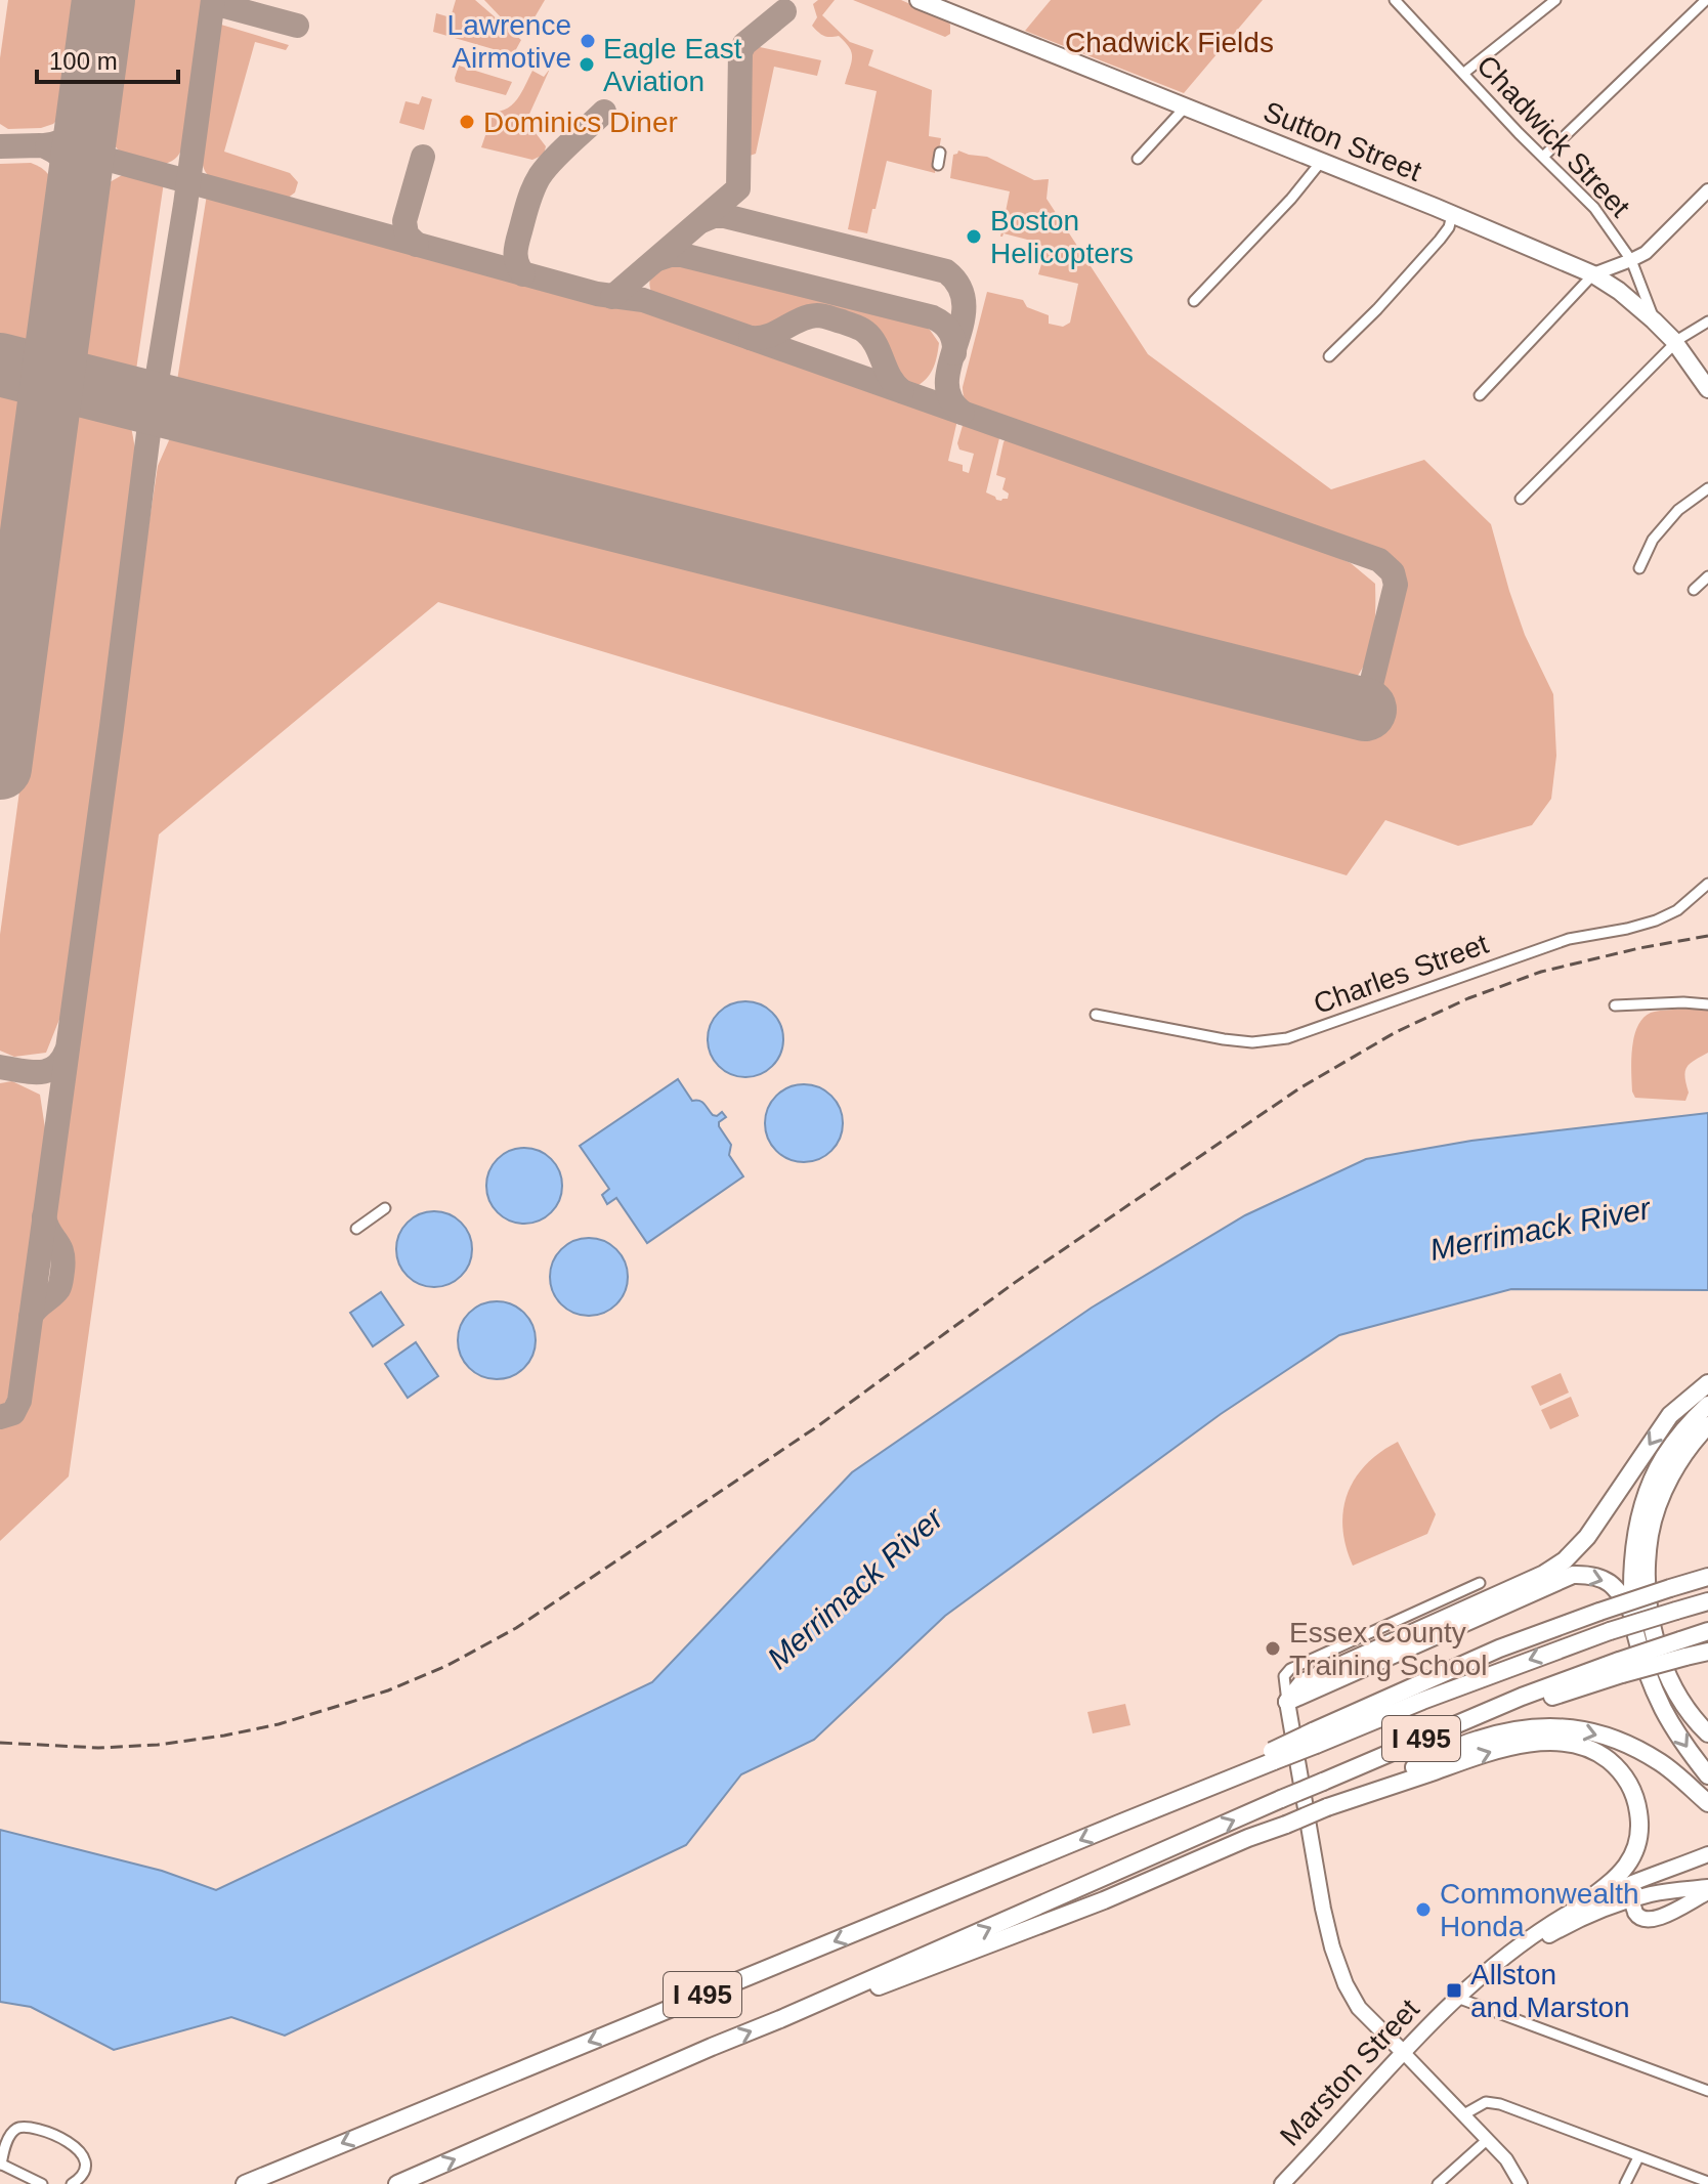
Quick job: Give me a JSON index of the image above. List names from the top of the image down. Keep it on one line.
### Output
{"streets":{"highway":["Sutton Street","I 495"],"main road":["Marston Street"],"street":["Chadwick Street","Charles Street"]},"crossings":[["Chadwick Street","Sutton Street"]],"water":["Merrimack River"],"parks":["Chadwick Fields"],"places":{"other":["Lawrence Airmotive","Eagle East Aviation","Dominics Diner","Boston Helicopters","Essex County Training School","Commonwealth Honda"],"transit":["Allston and Marston"]},"scale_bar":"100 m"}
